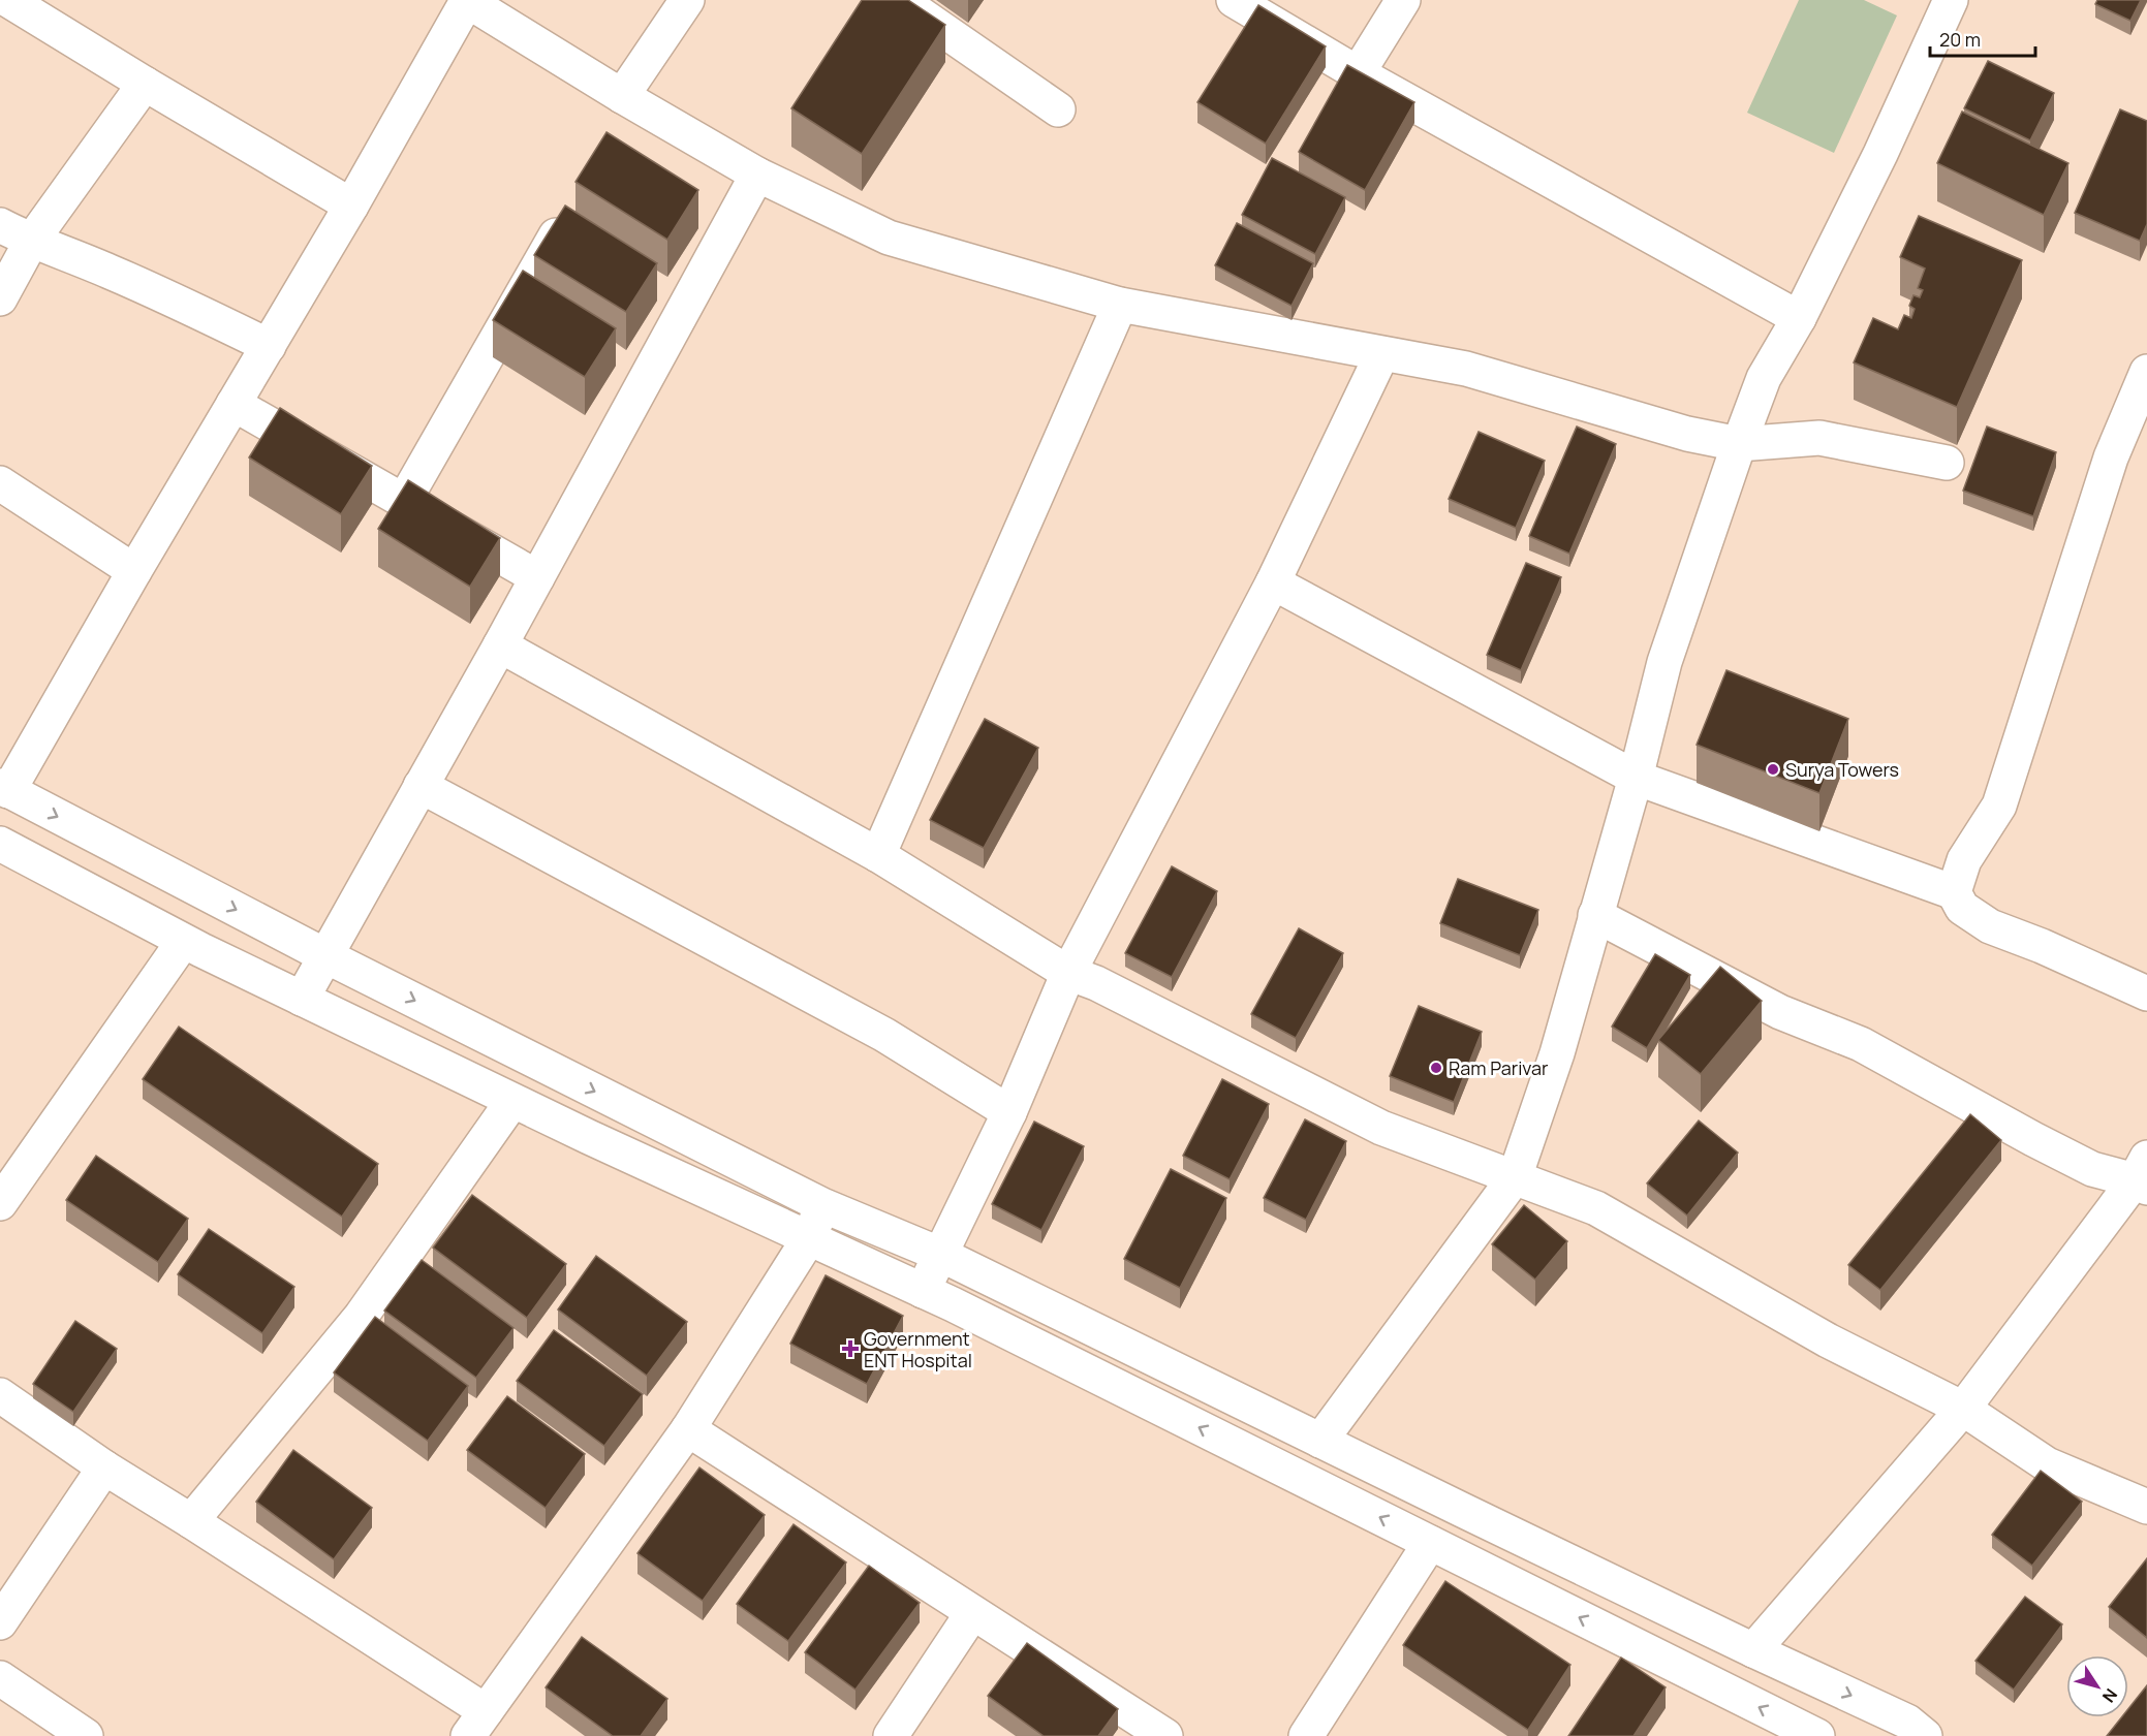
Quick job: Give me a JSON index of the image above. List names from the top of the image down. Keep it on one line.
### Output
{"places":{"other":["Surya Towers","Ram Parivar"],"health":["Government ENT Hospital"]},"scale_bar":"20 m","north":"bottom right"}
